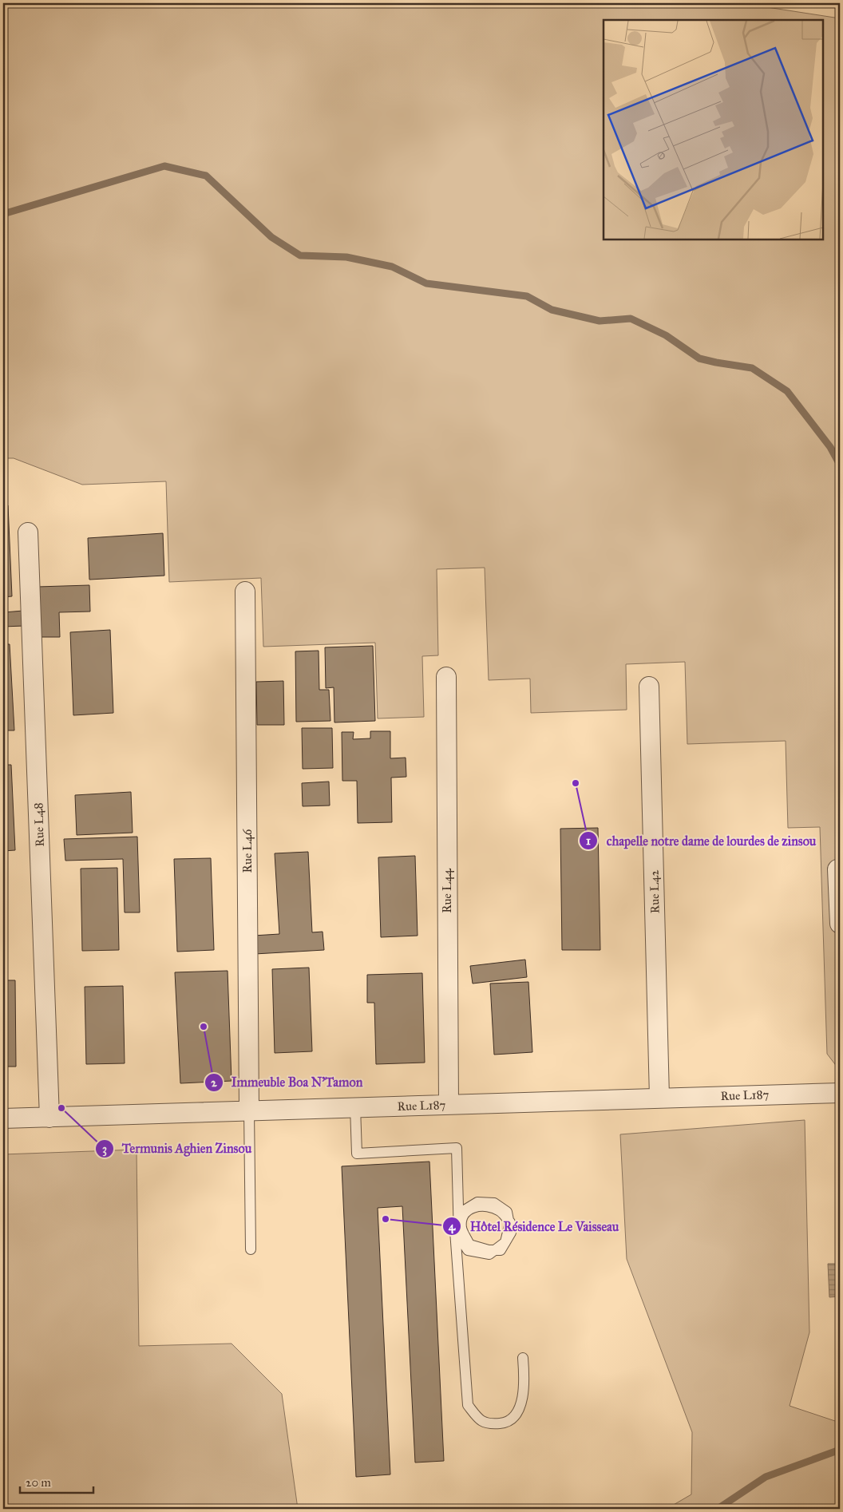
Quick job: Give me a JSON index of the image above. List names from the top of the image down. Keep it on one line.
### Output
{"streets":{"street":["Rue L48","Rue L46","Rue L44","Rue L42","Rue L187"]},"crossings":[["Rue L48","Rue L187"],["Rue L46","Rue L187"],["Rue L44","Rue L187"],["Rue L42","Rue L187"]],"places":["chapelle notre dame de lourdes de zinsou","Immeuble Boa N'Tamon","Termunis Aghien Zinsou","Hôtel Résidence Le Vaisseau"],"scale_bar":"20 m"}
